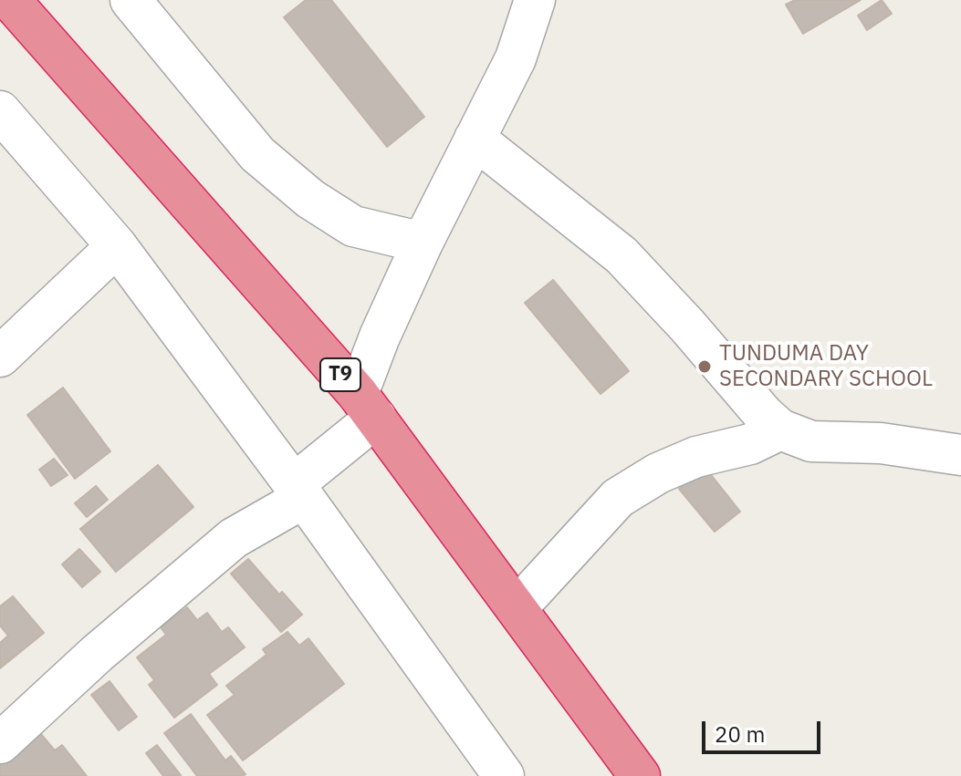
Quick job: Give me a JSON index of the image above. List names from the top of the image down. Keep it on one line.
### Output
{"streets":{"highway":["T9"]},"places":["TUNDUMA DAY SECONDARY SCHOOL"],"scale_bar":"20 m"}
